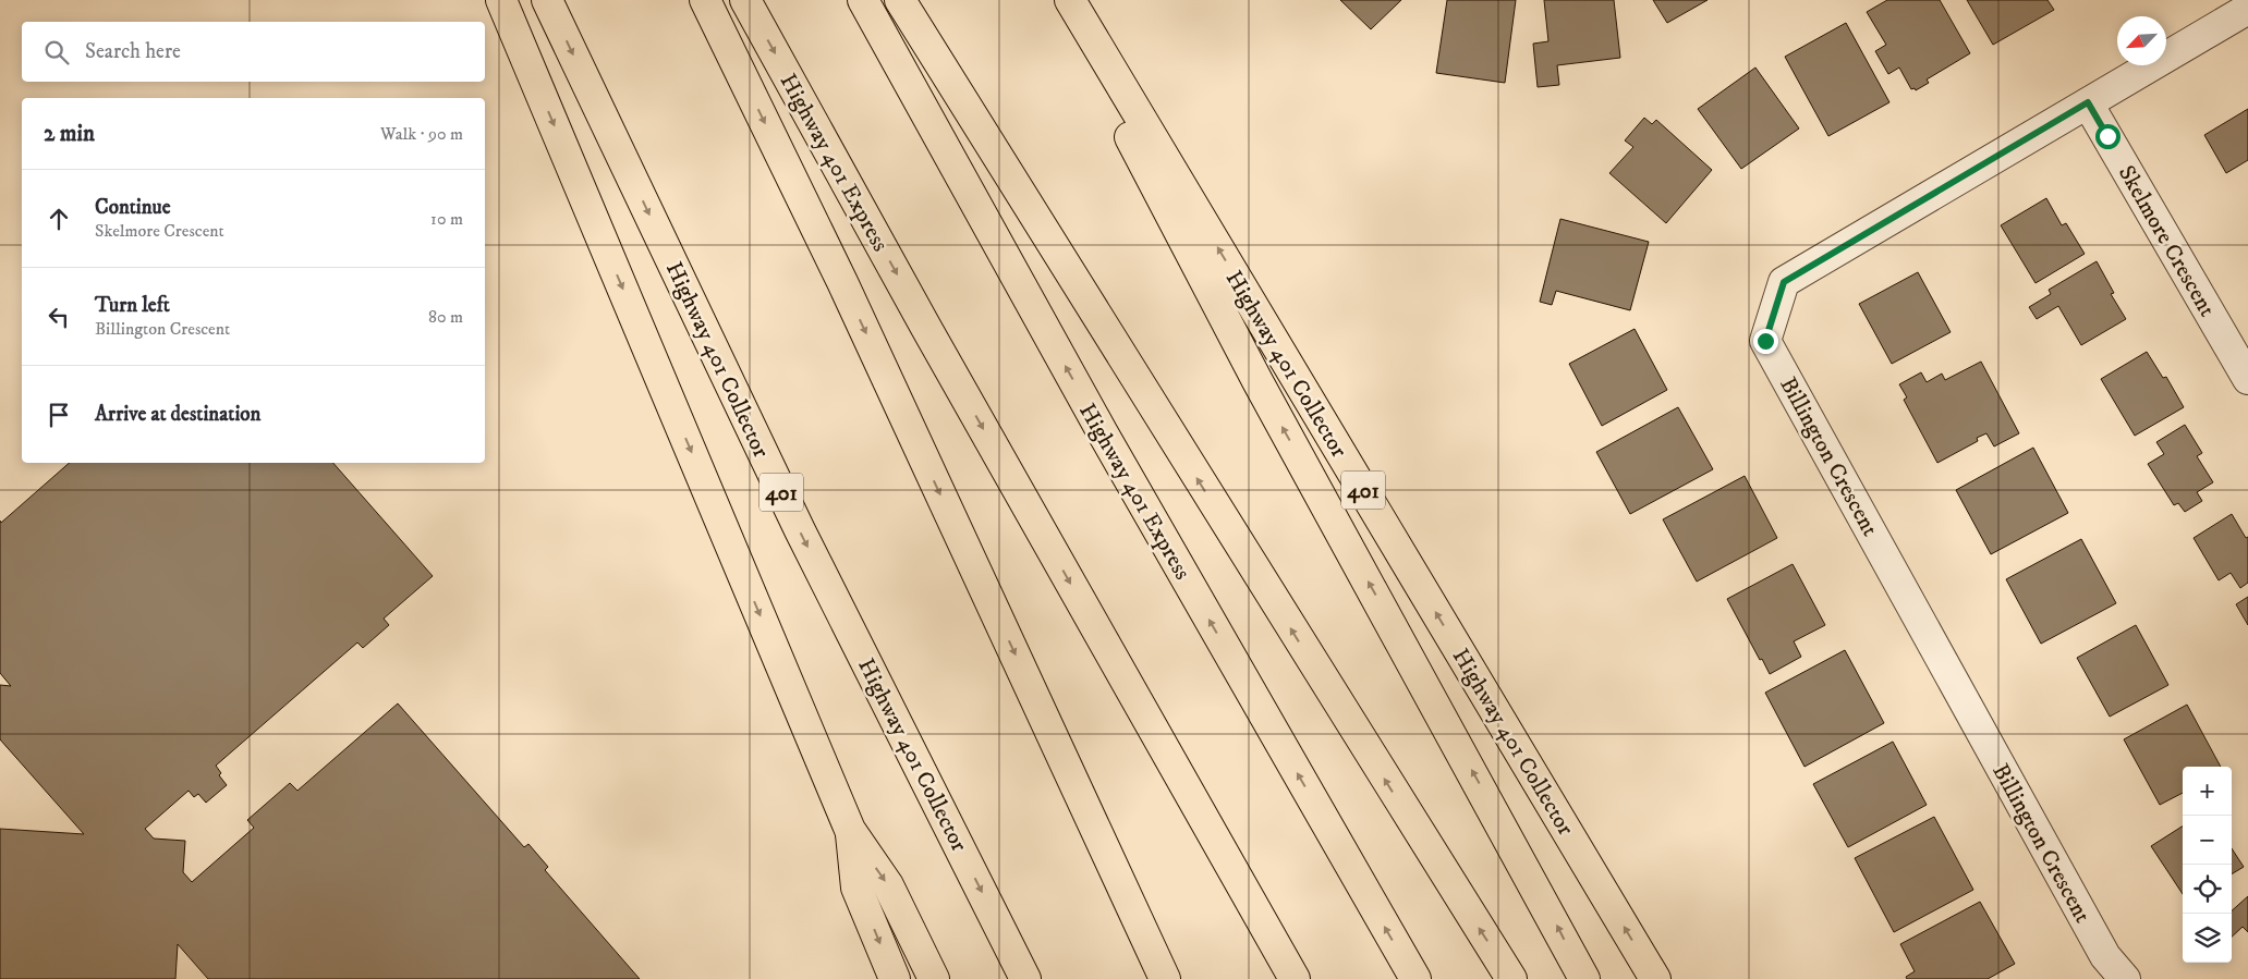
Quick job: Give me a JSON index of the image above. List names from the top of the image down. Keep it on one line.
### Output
{"streets":{"highway":["Highway 401 Express","Highway 401 Collector","401"],"street":["Skelmore Crescent","Billington Crescent"]},"crossings":[["Skelmore Crescent","Billington Crescent"]],"north":"bottom left","page":{"search":"Search here","heading":["2 min","Walk · 90 m"],"list":[["Continue","Skelmore Crescent","10 m"],["Turn left","Billington Crescent","80 m"],"Arrive at destination"],"map_buttons":["+","−"]}}
